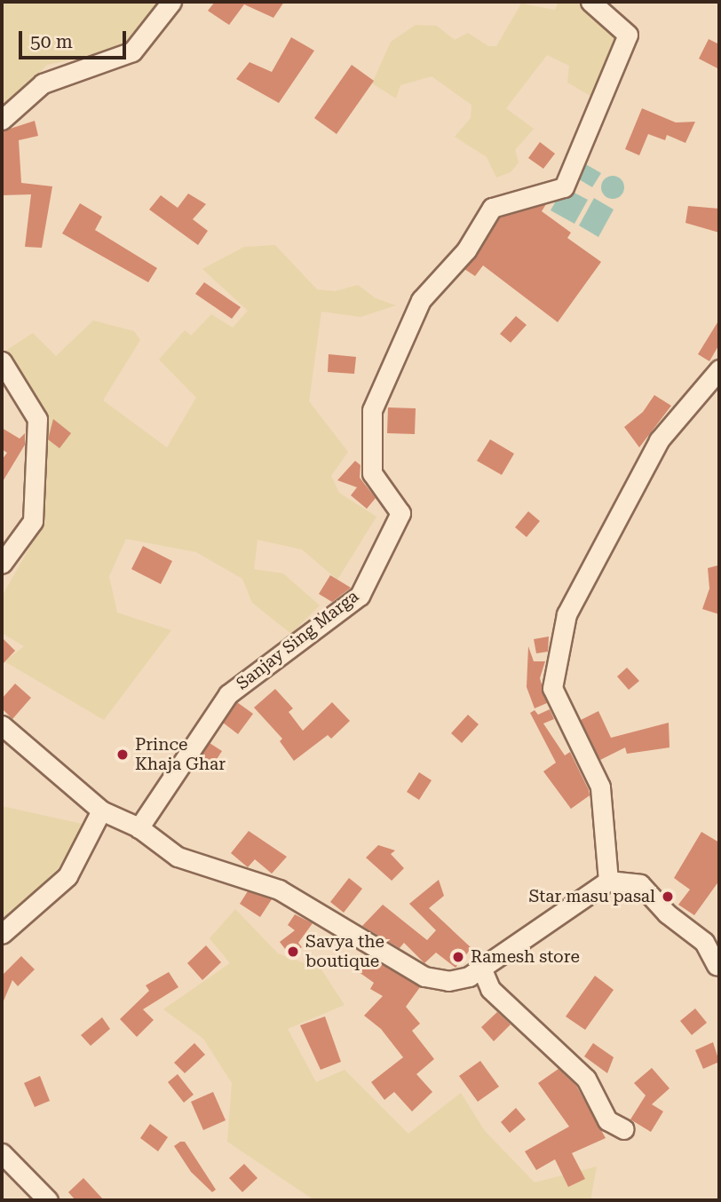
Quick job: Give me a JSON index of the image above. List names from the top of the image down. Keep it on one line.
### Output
{"streets":{"street":["Sanjay Sing Marga"]},"places":["Prince Khaja Ghar","Star masu pasal","Savya the boutique","Ramesh store"],"scale_bar":"50 m"}
